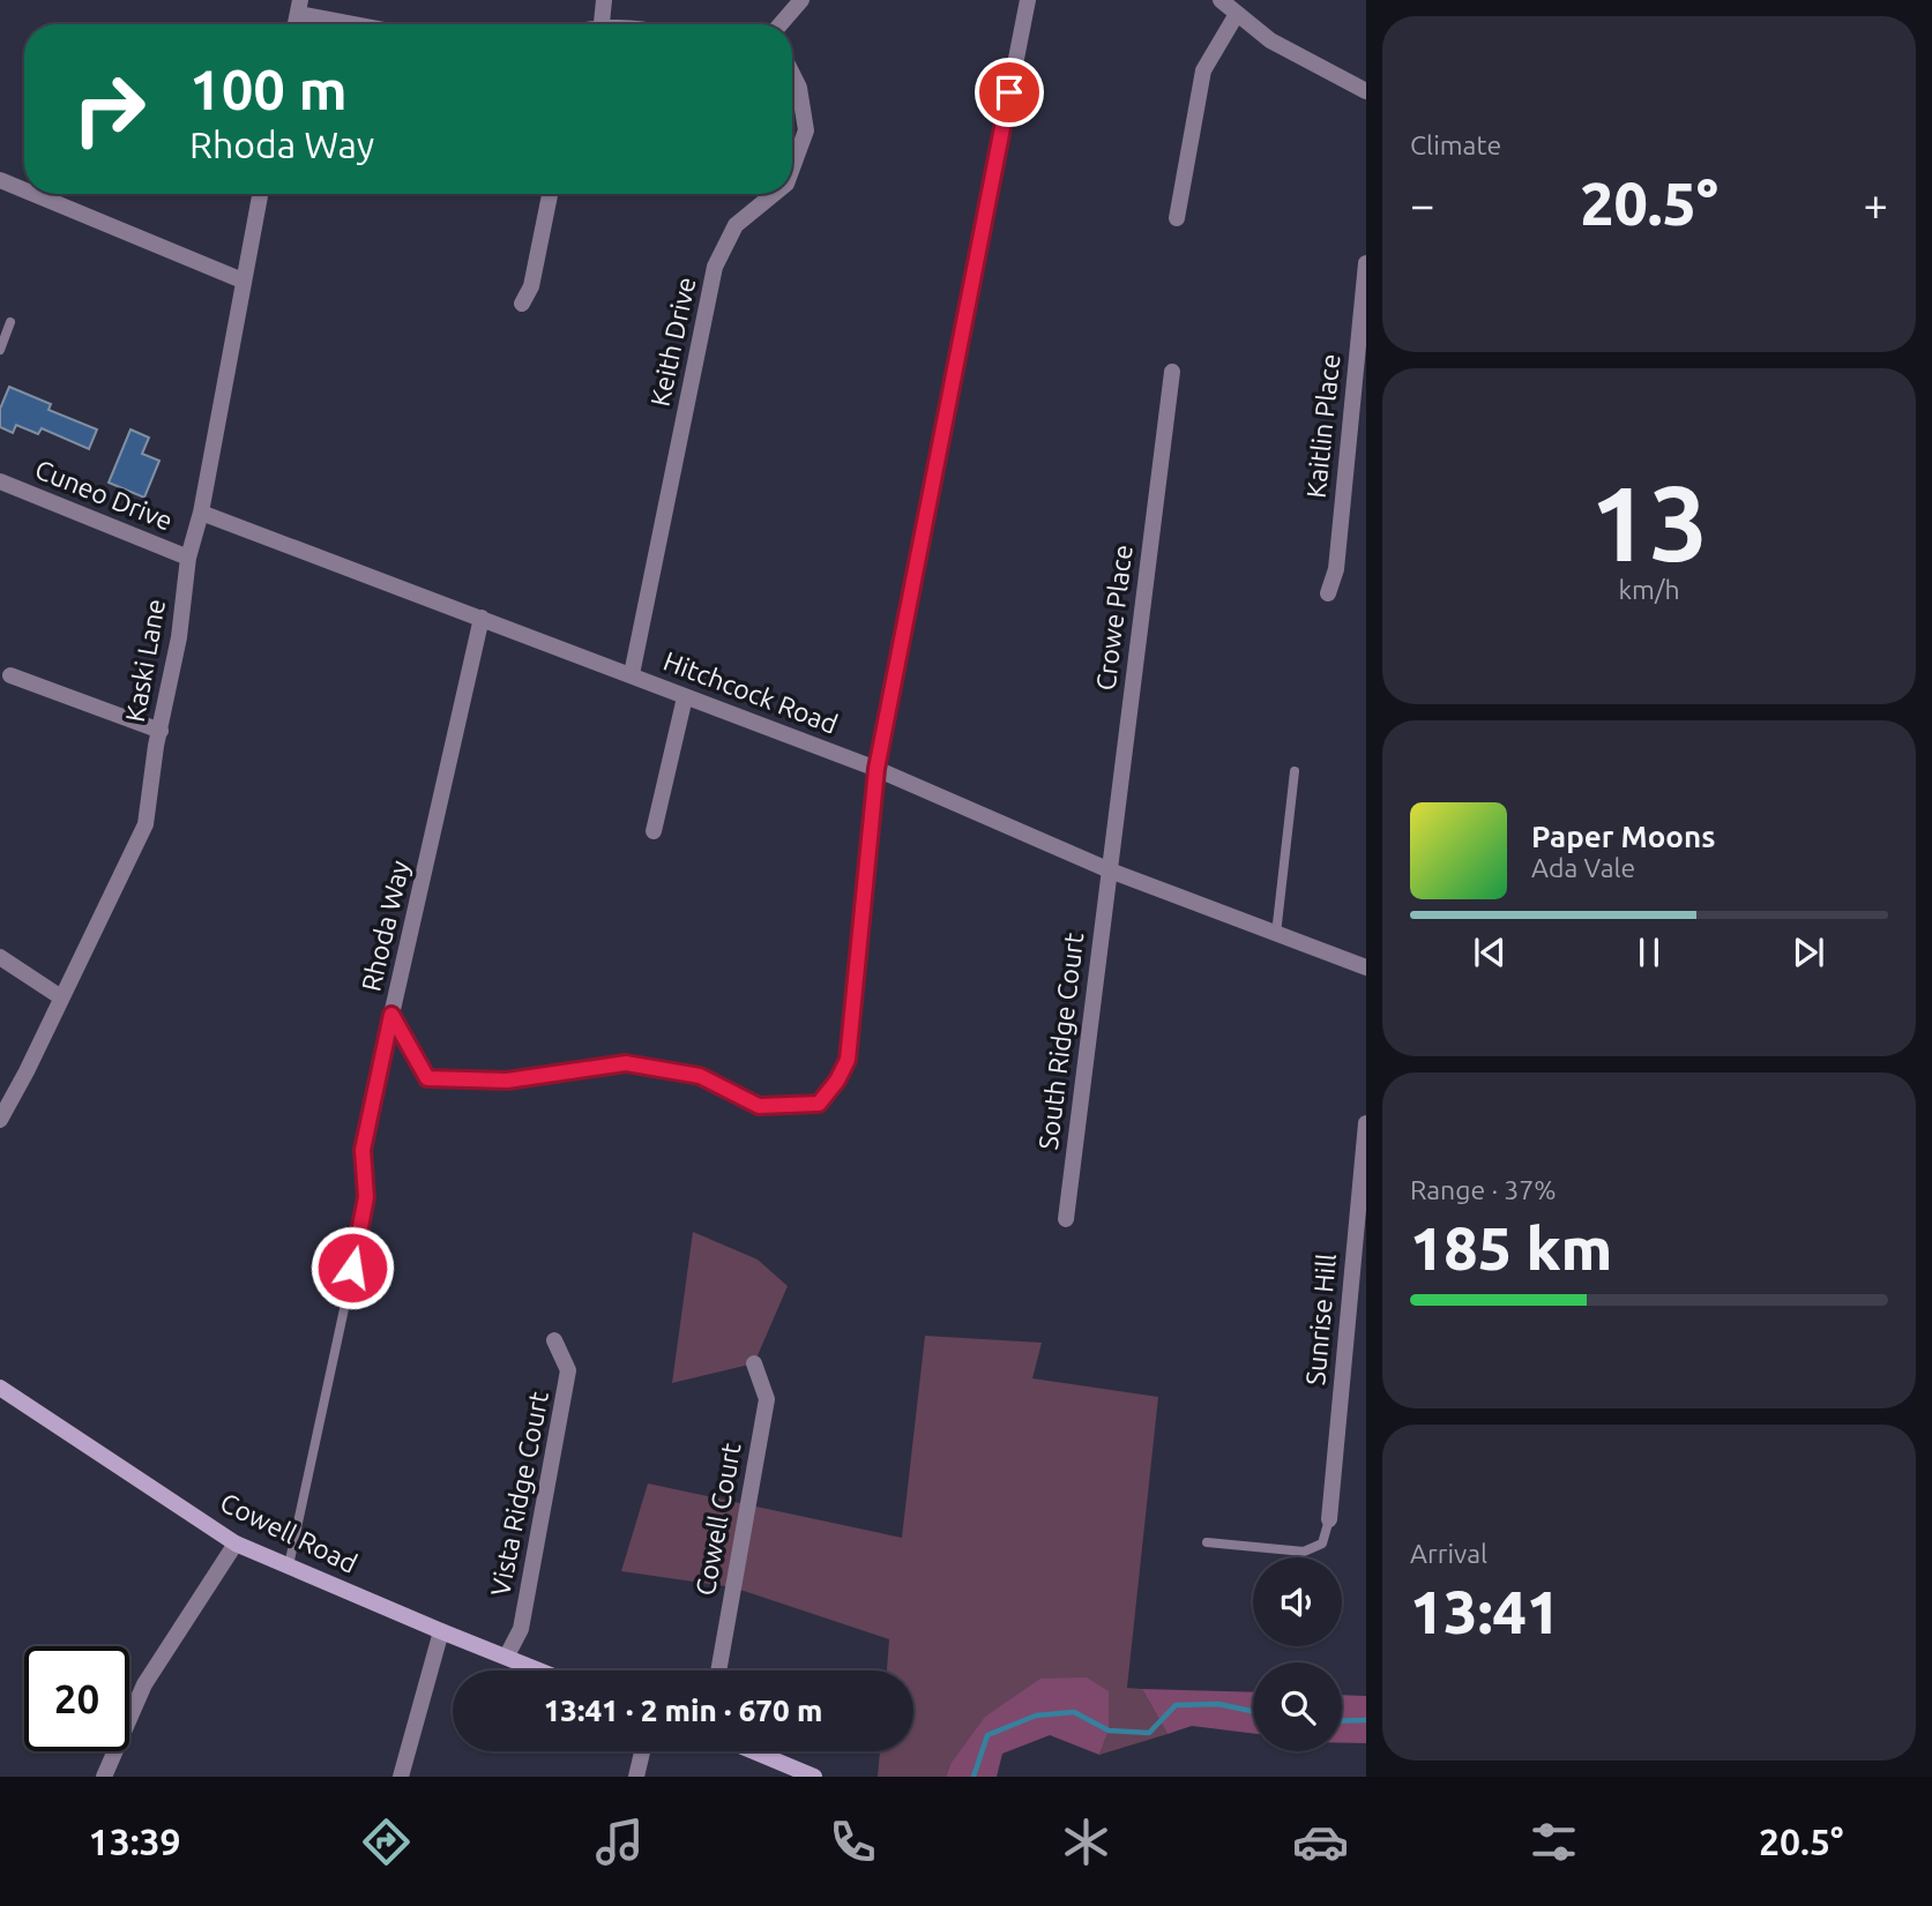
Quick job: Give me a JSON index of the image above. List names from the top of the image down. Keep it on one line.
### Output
{"streets":{"street":["Keith Drive","Kaitlin Place","Cuneo Drive","Crowe Place","Kaski Lane","Hitchcock Road","Rhoda Way","South Ridge Court","Sunrise Hill","Vista Ridge Court","Cowell Court","Cowell Road"]},"crossings":[["Keith Drive","Hitchcock Road"],["Cuneo Drive","Kaski Lane"],["Crowe Place","Hitchcock Road"],["Crowe Place","South Ridge Court"],["Kaski Lane","Hitchcock Road"],["Hitchcock Road","Rhoda Way"],["Hitchcock Road","South Ridge Court"],["Vista Ridge Court","Cowell Road"]],"page":{"tile":["Climate",["13","km/h"],["Range · 37%","185 km"],["Arrival","13:41"]],"turn":["100 m","Rhoda Way"],"heat":["−","20.5°","+"],"song":["Paper Moons","Ada Vale"],"limit":"20","trip":"13:41 · 2 min · 670 m","tabs":["13:39","20.5°"]}}
